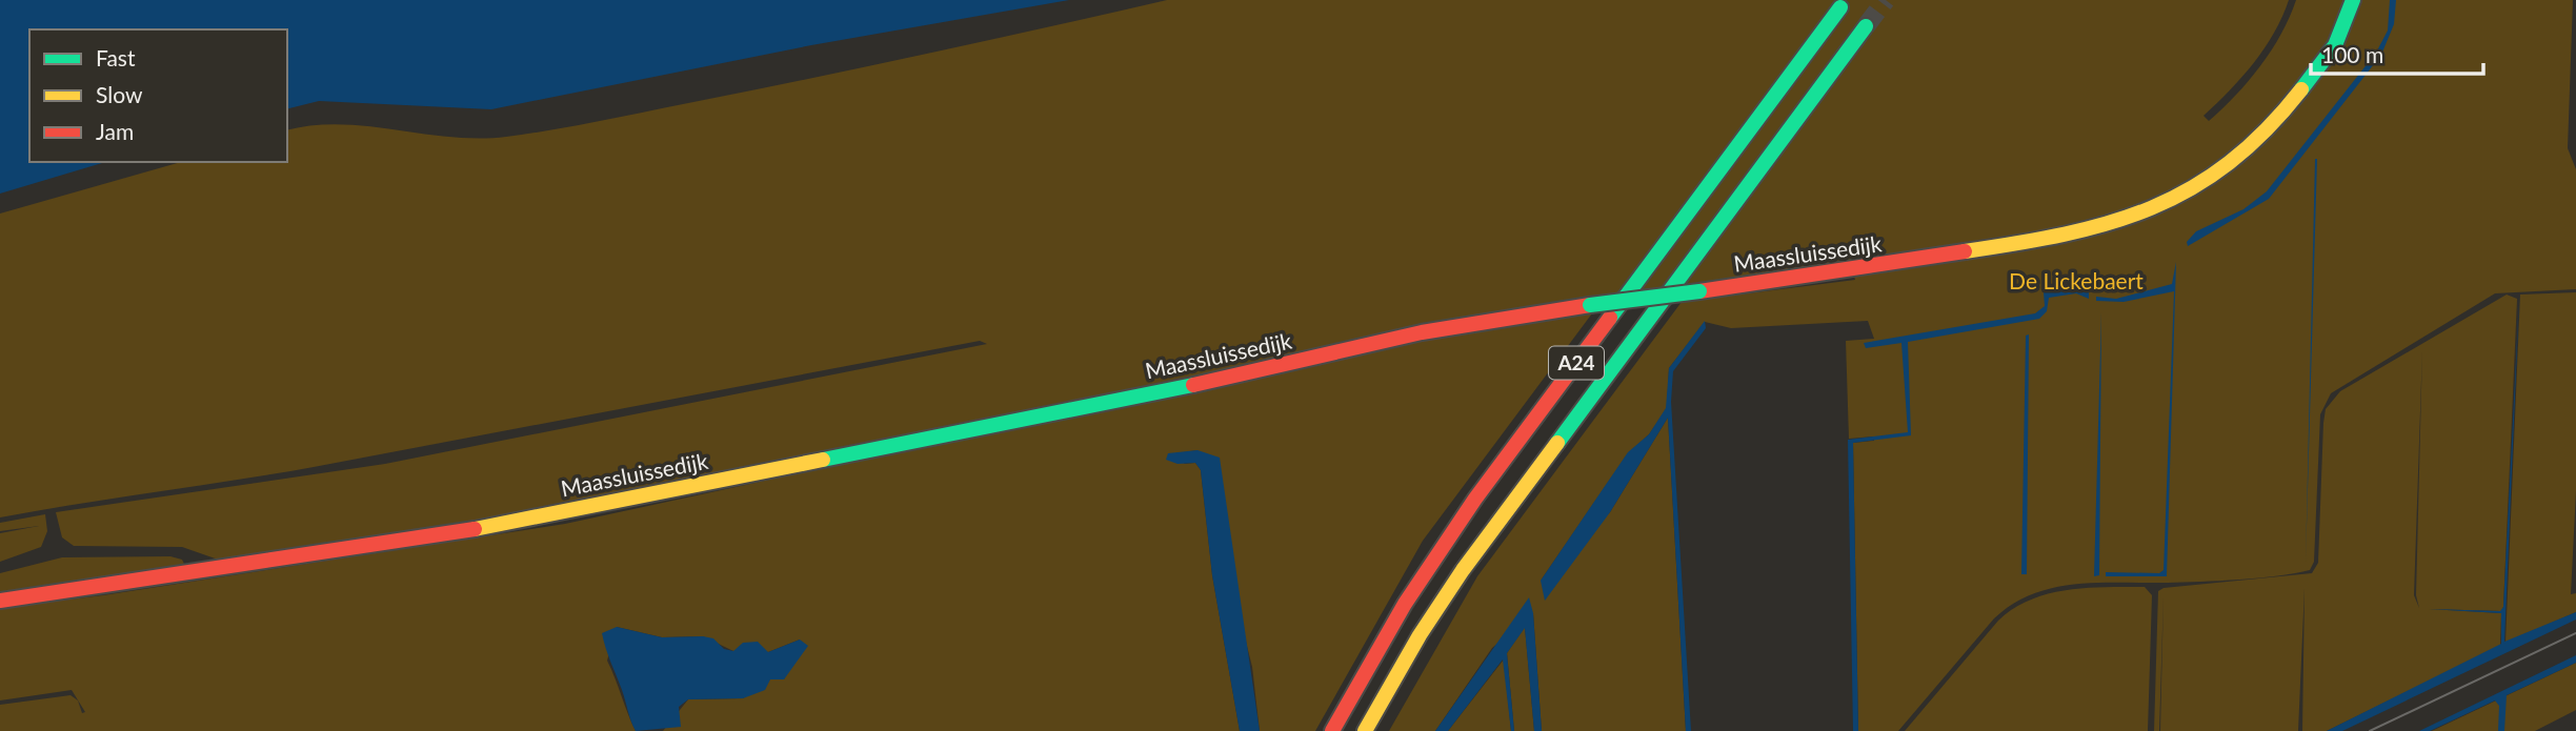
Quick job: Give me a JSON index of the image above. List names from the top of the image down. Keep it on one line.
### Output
{"streets":{"main road":["Maassluissedijk","A24"]},"parks":["De Lickebaert"],"legend":["Fast","Slow","Jam"],"scale_bar":"100 m"}
